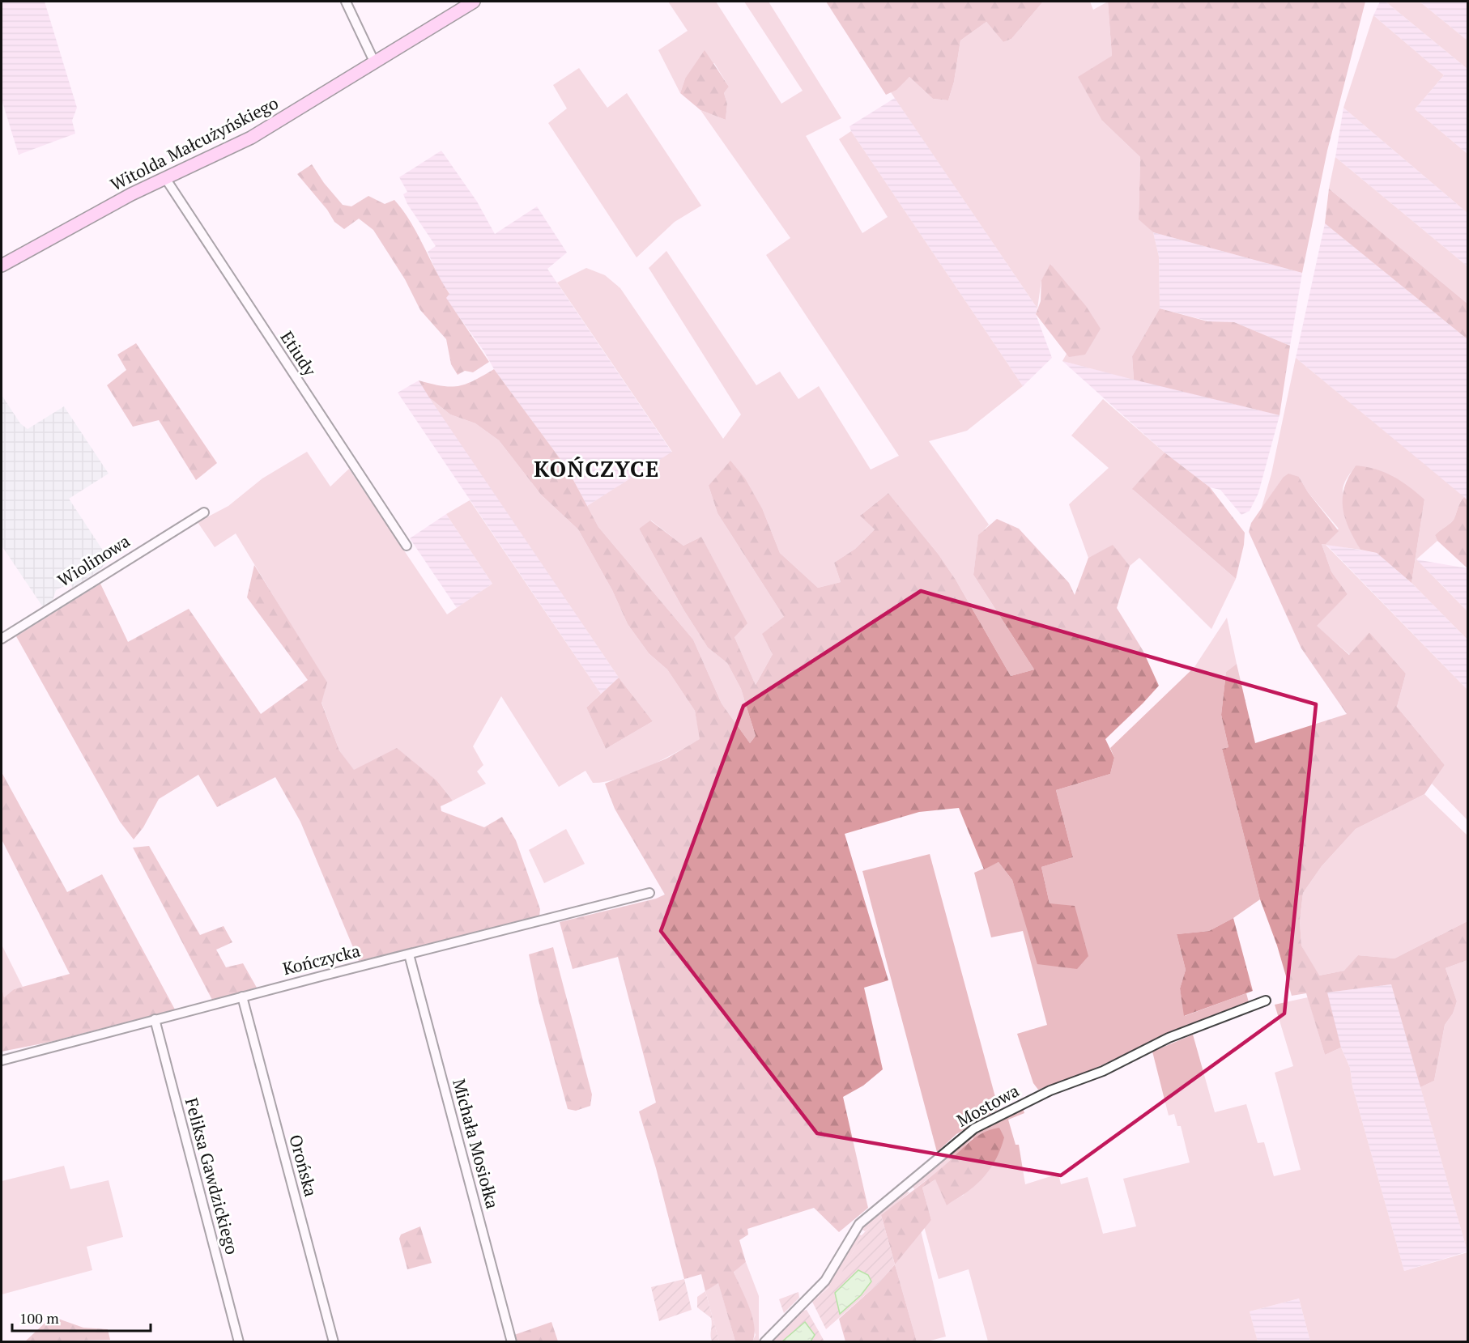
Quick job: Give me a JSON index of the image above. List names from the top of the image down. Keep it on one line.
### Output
{"streets":{"street":["Witolda Małcużyńskiego","Etiudy","Wiolinowa","Kończycka","Mostowa","Michała Mosiołka","Orońska","Feliksa Gawdzickiego"]},"crossings":[["Witolda Małcużyńskiego","Etiudy"],["Kończycka","Michała Mosiołka"],["Kończycka","Orońska"],["Kończycka","Feliksa Gawdzickiego"]],"districts":["KOŃCZYCE"],"scale_bar":"100 m"}
